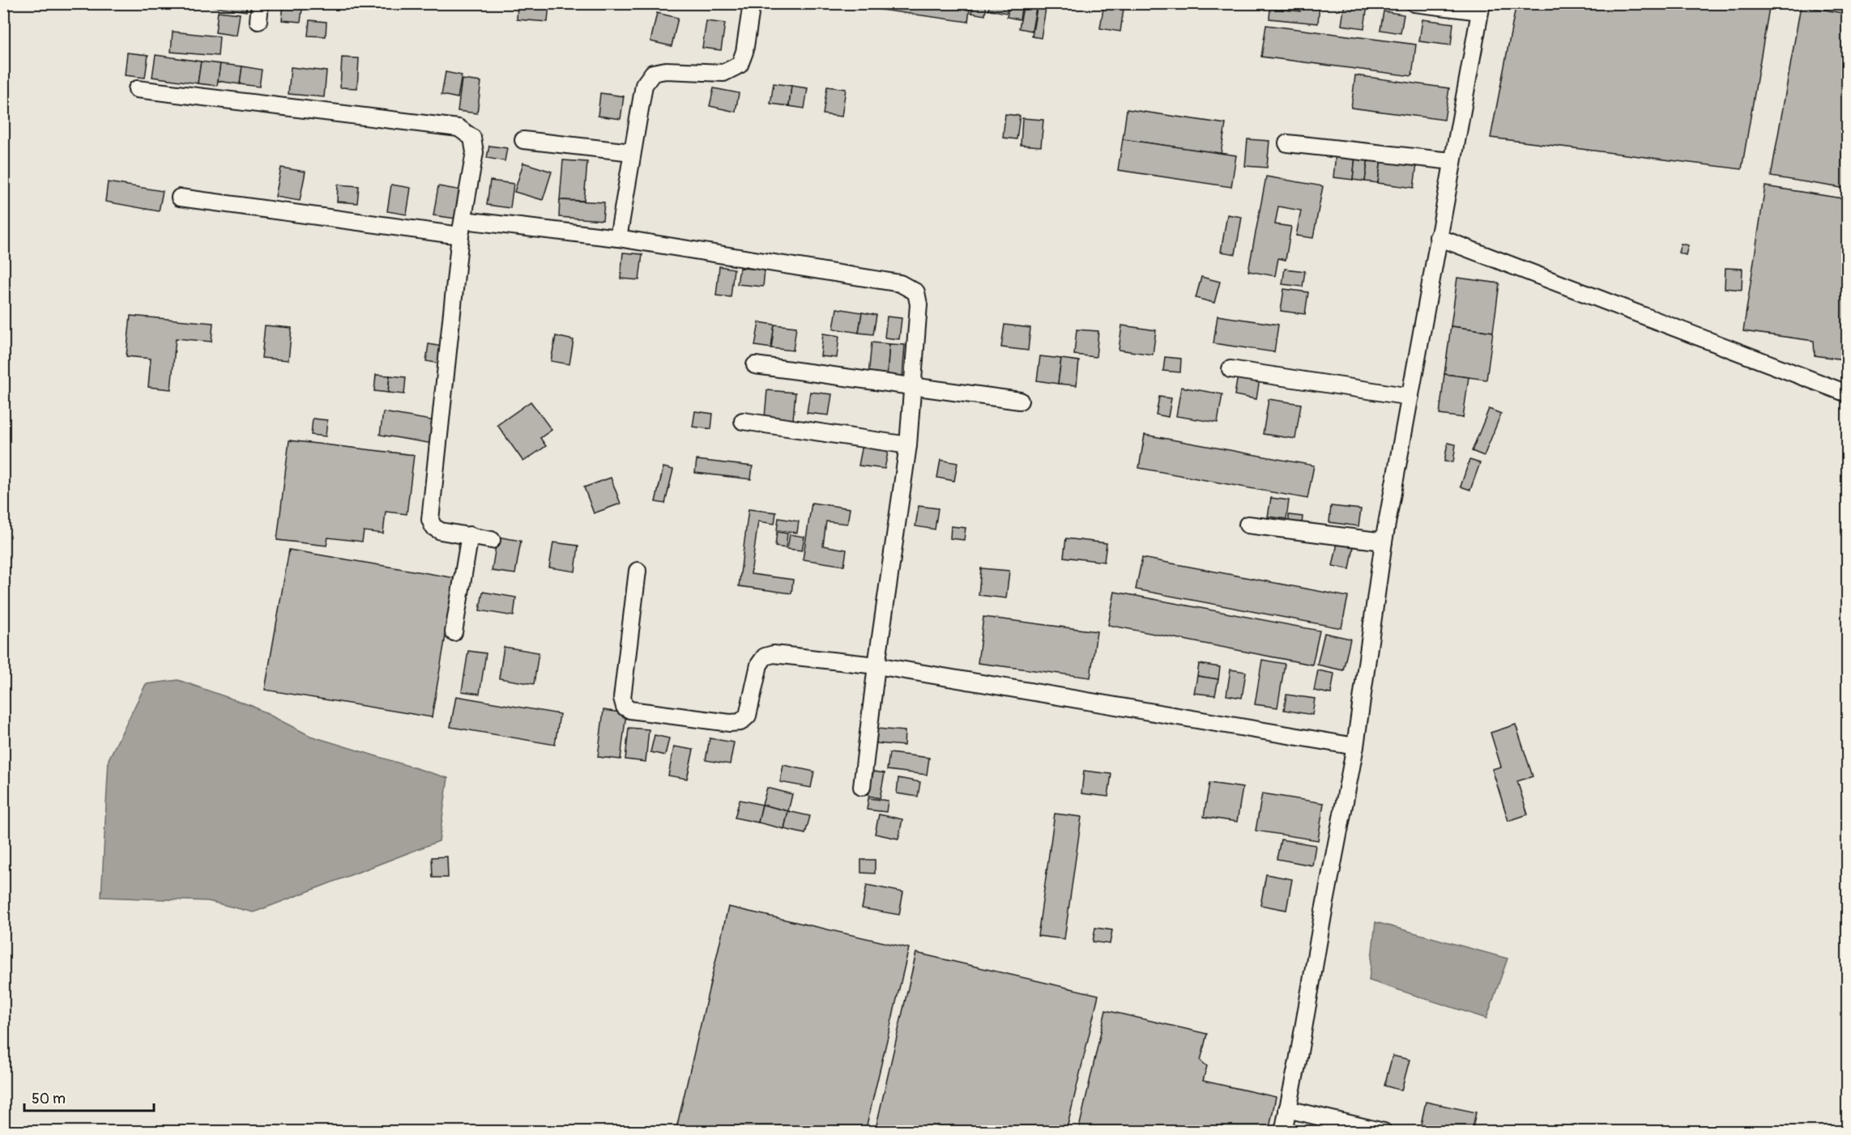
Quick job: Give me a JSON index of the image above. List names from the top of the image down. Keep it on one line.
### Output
{"scale_bar":"50 m"}
